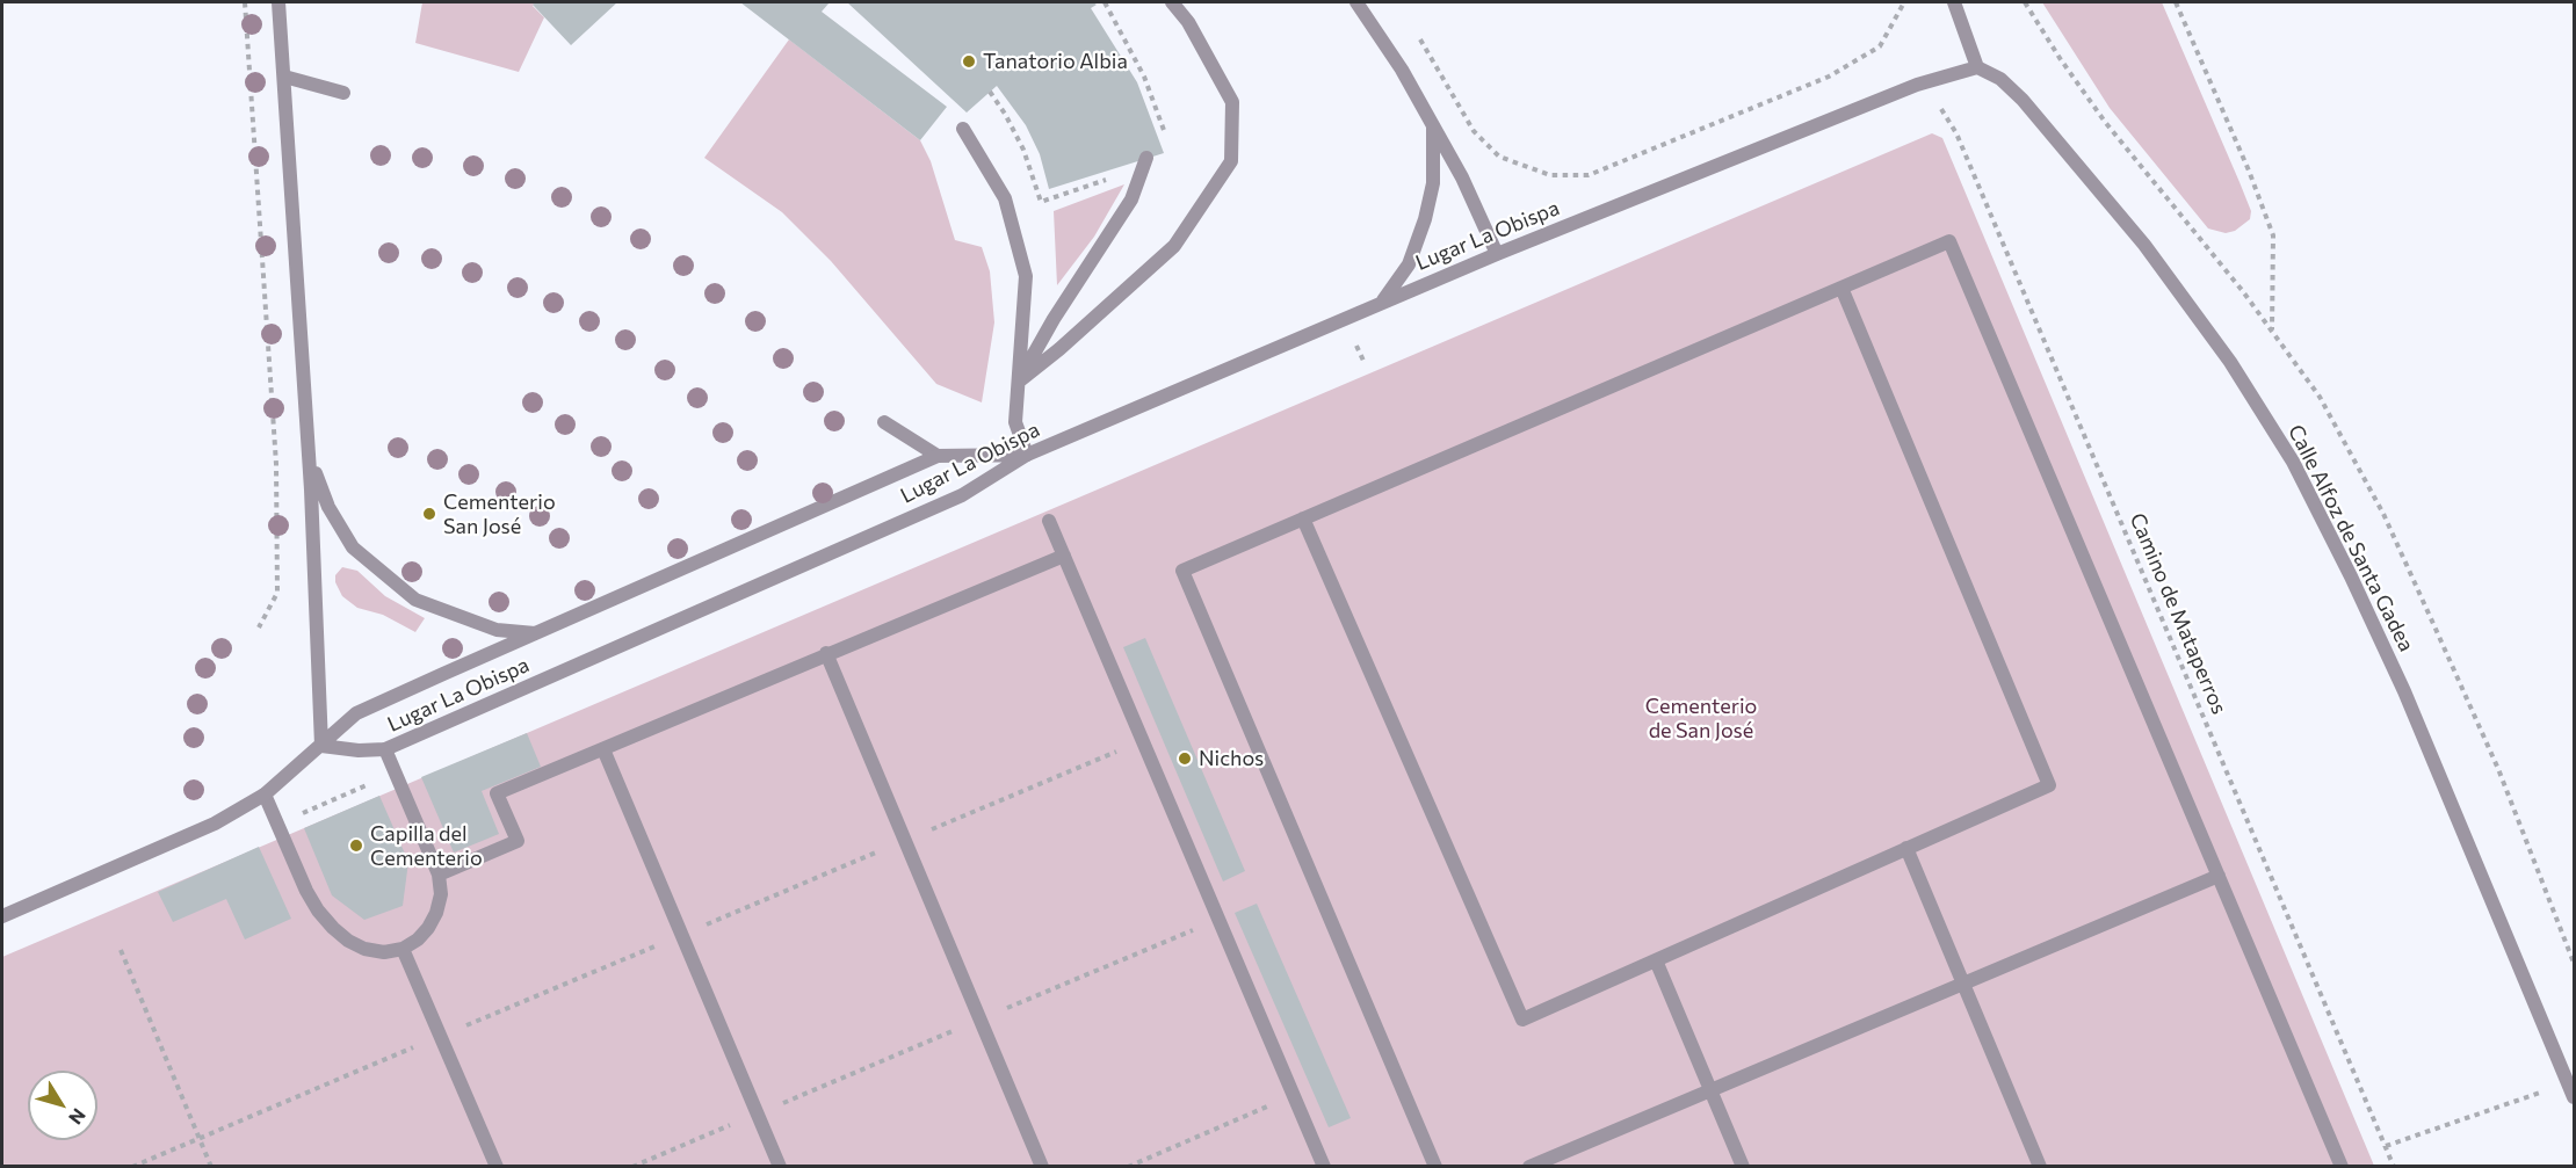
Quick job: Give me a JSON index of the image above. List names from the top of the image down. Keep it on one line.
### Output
{"streets":{"street":["Lugar La Obispa","Calle Alfoz de Santa Gadea"],"path":["Camino de Mataperros"]},"crossings":[["Lugar La Obispa","Calle Alfoz de Santa Gadea"],["Lugar La Obispa","Camino de Mataperros"]],"parks":["Cementerio de San José"],"places":["Tanatorio Albia","Cementerio San José","Nichos","Capilla del Cementerio"],"north":"bottom right"}
